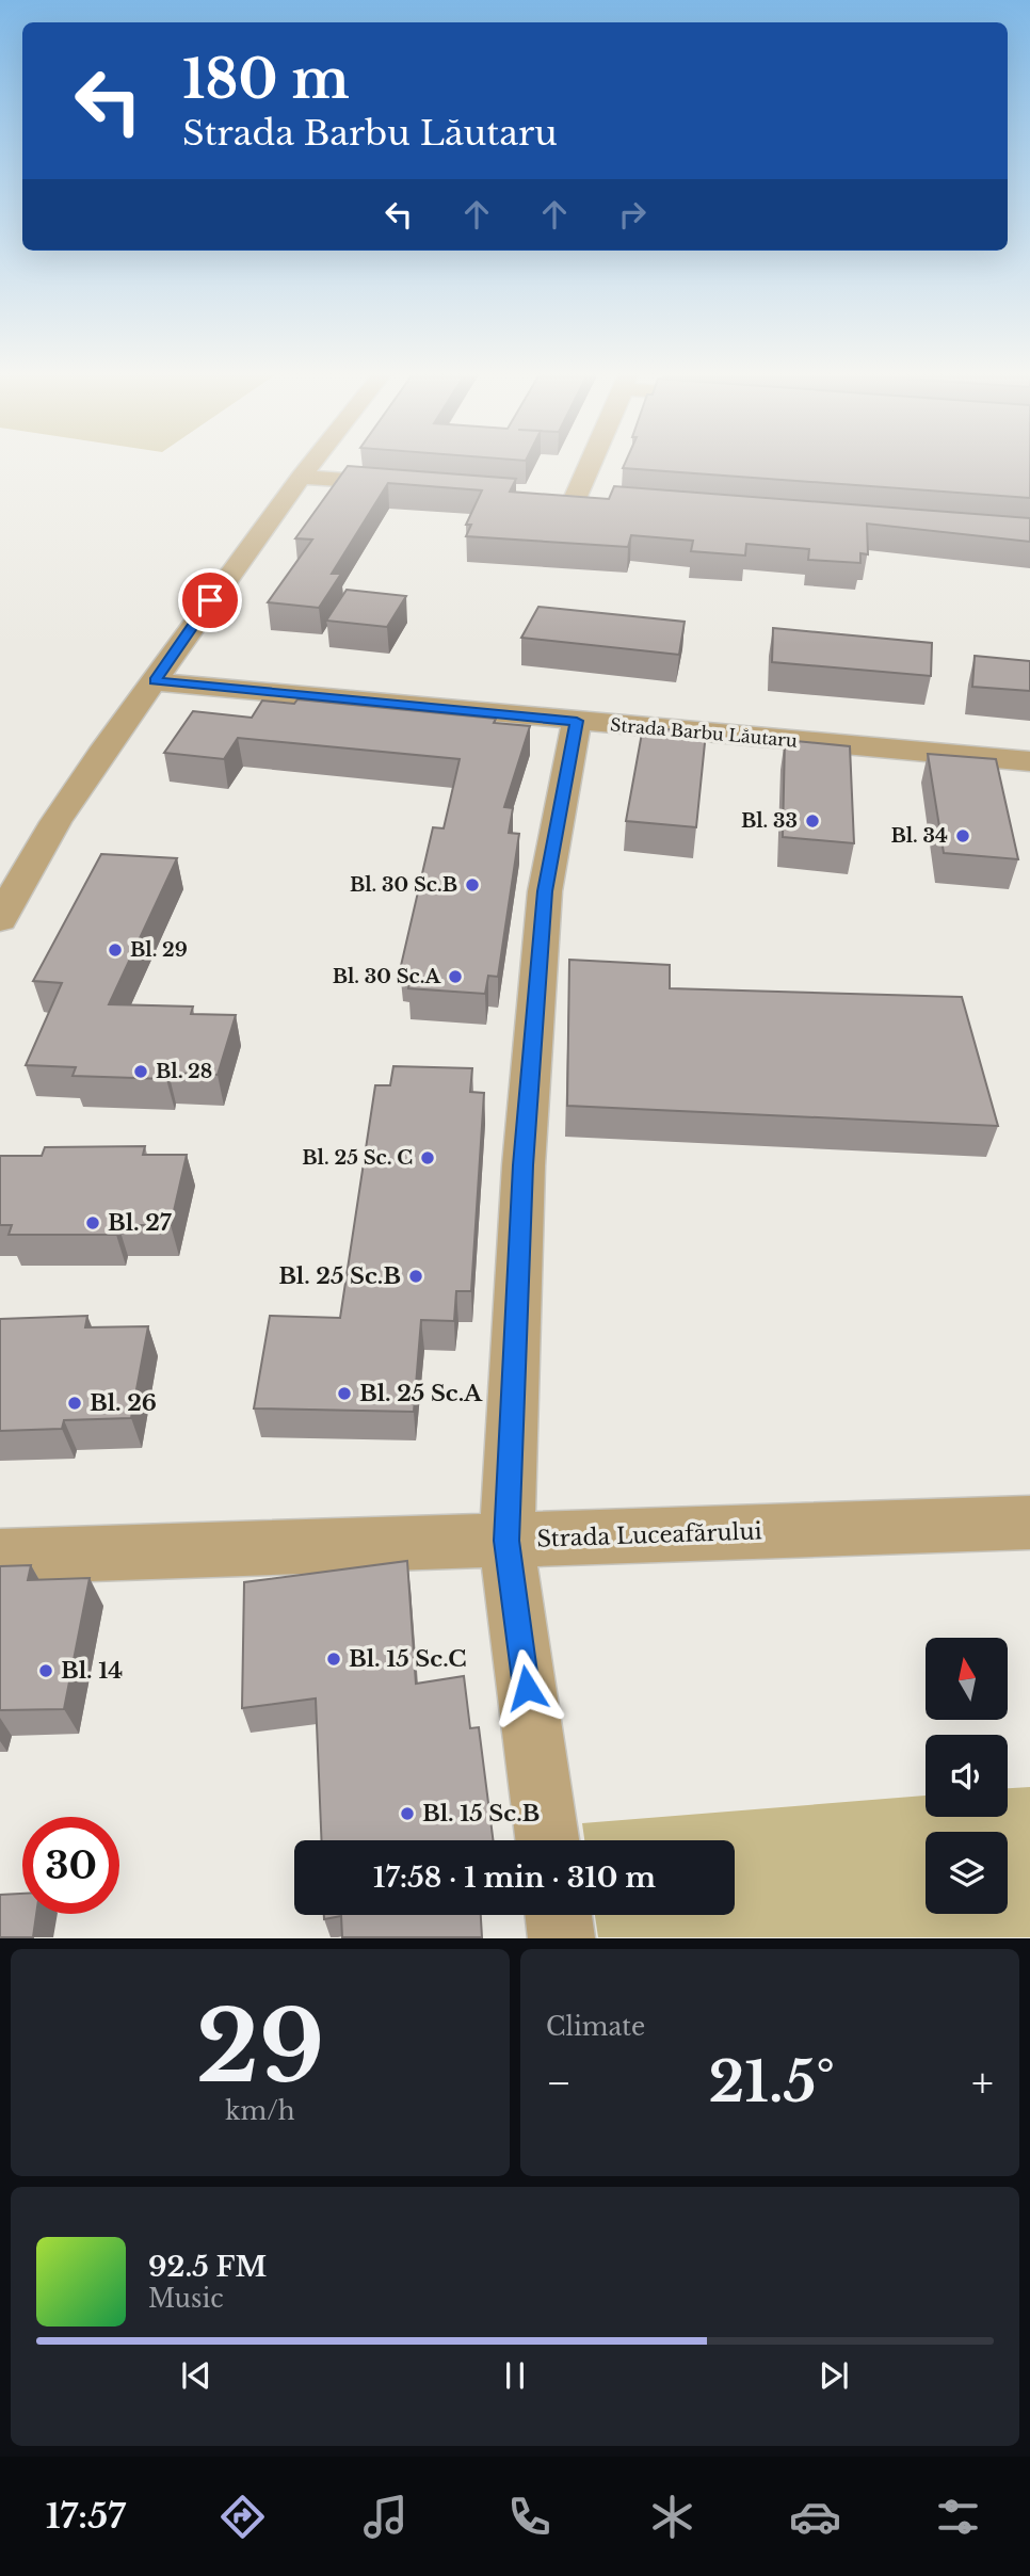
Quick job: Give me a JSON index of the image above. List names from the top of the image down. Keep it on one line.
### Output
{"streets":{"street":["Strada Barbu Lăutaru","Strada Luceafărului"]},"places":["Bl. 33","Bl. 34","Bl. 30 Sc.B","Bl. 29","Bl. 30 Sc.A","Bl. 28","Bl. 25 Sc. C","Bl. 27","Bl. 25 Sc.B","Bl. 25 Sc.A","Bl. 26","Bl. 15 Sc.C","Bl. 14","Bl. 15 Sc.B"],"north":"top","page":{"turn":["180 m","Strada Barbu Lăutaru"],"limit":"30","trip":"17:58 · 1 min · 310 m","tile":[["29","km/h"],"Climate"],"heat":["−","21.5°","+"],"song":["92.5 FM","Music"],"tabs":"17:57"}}
